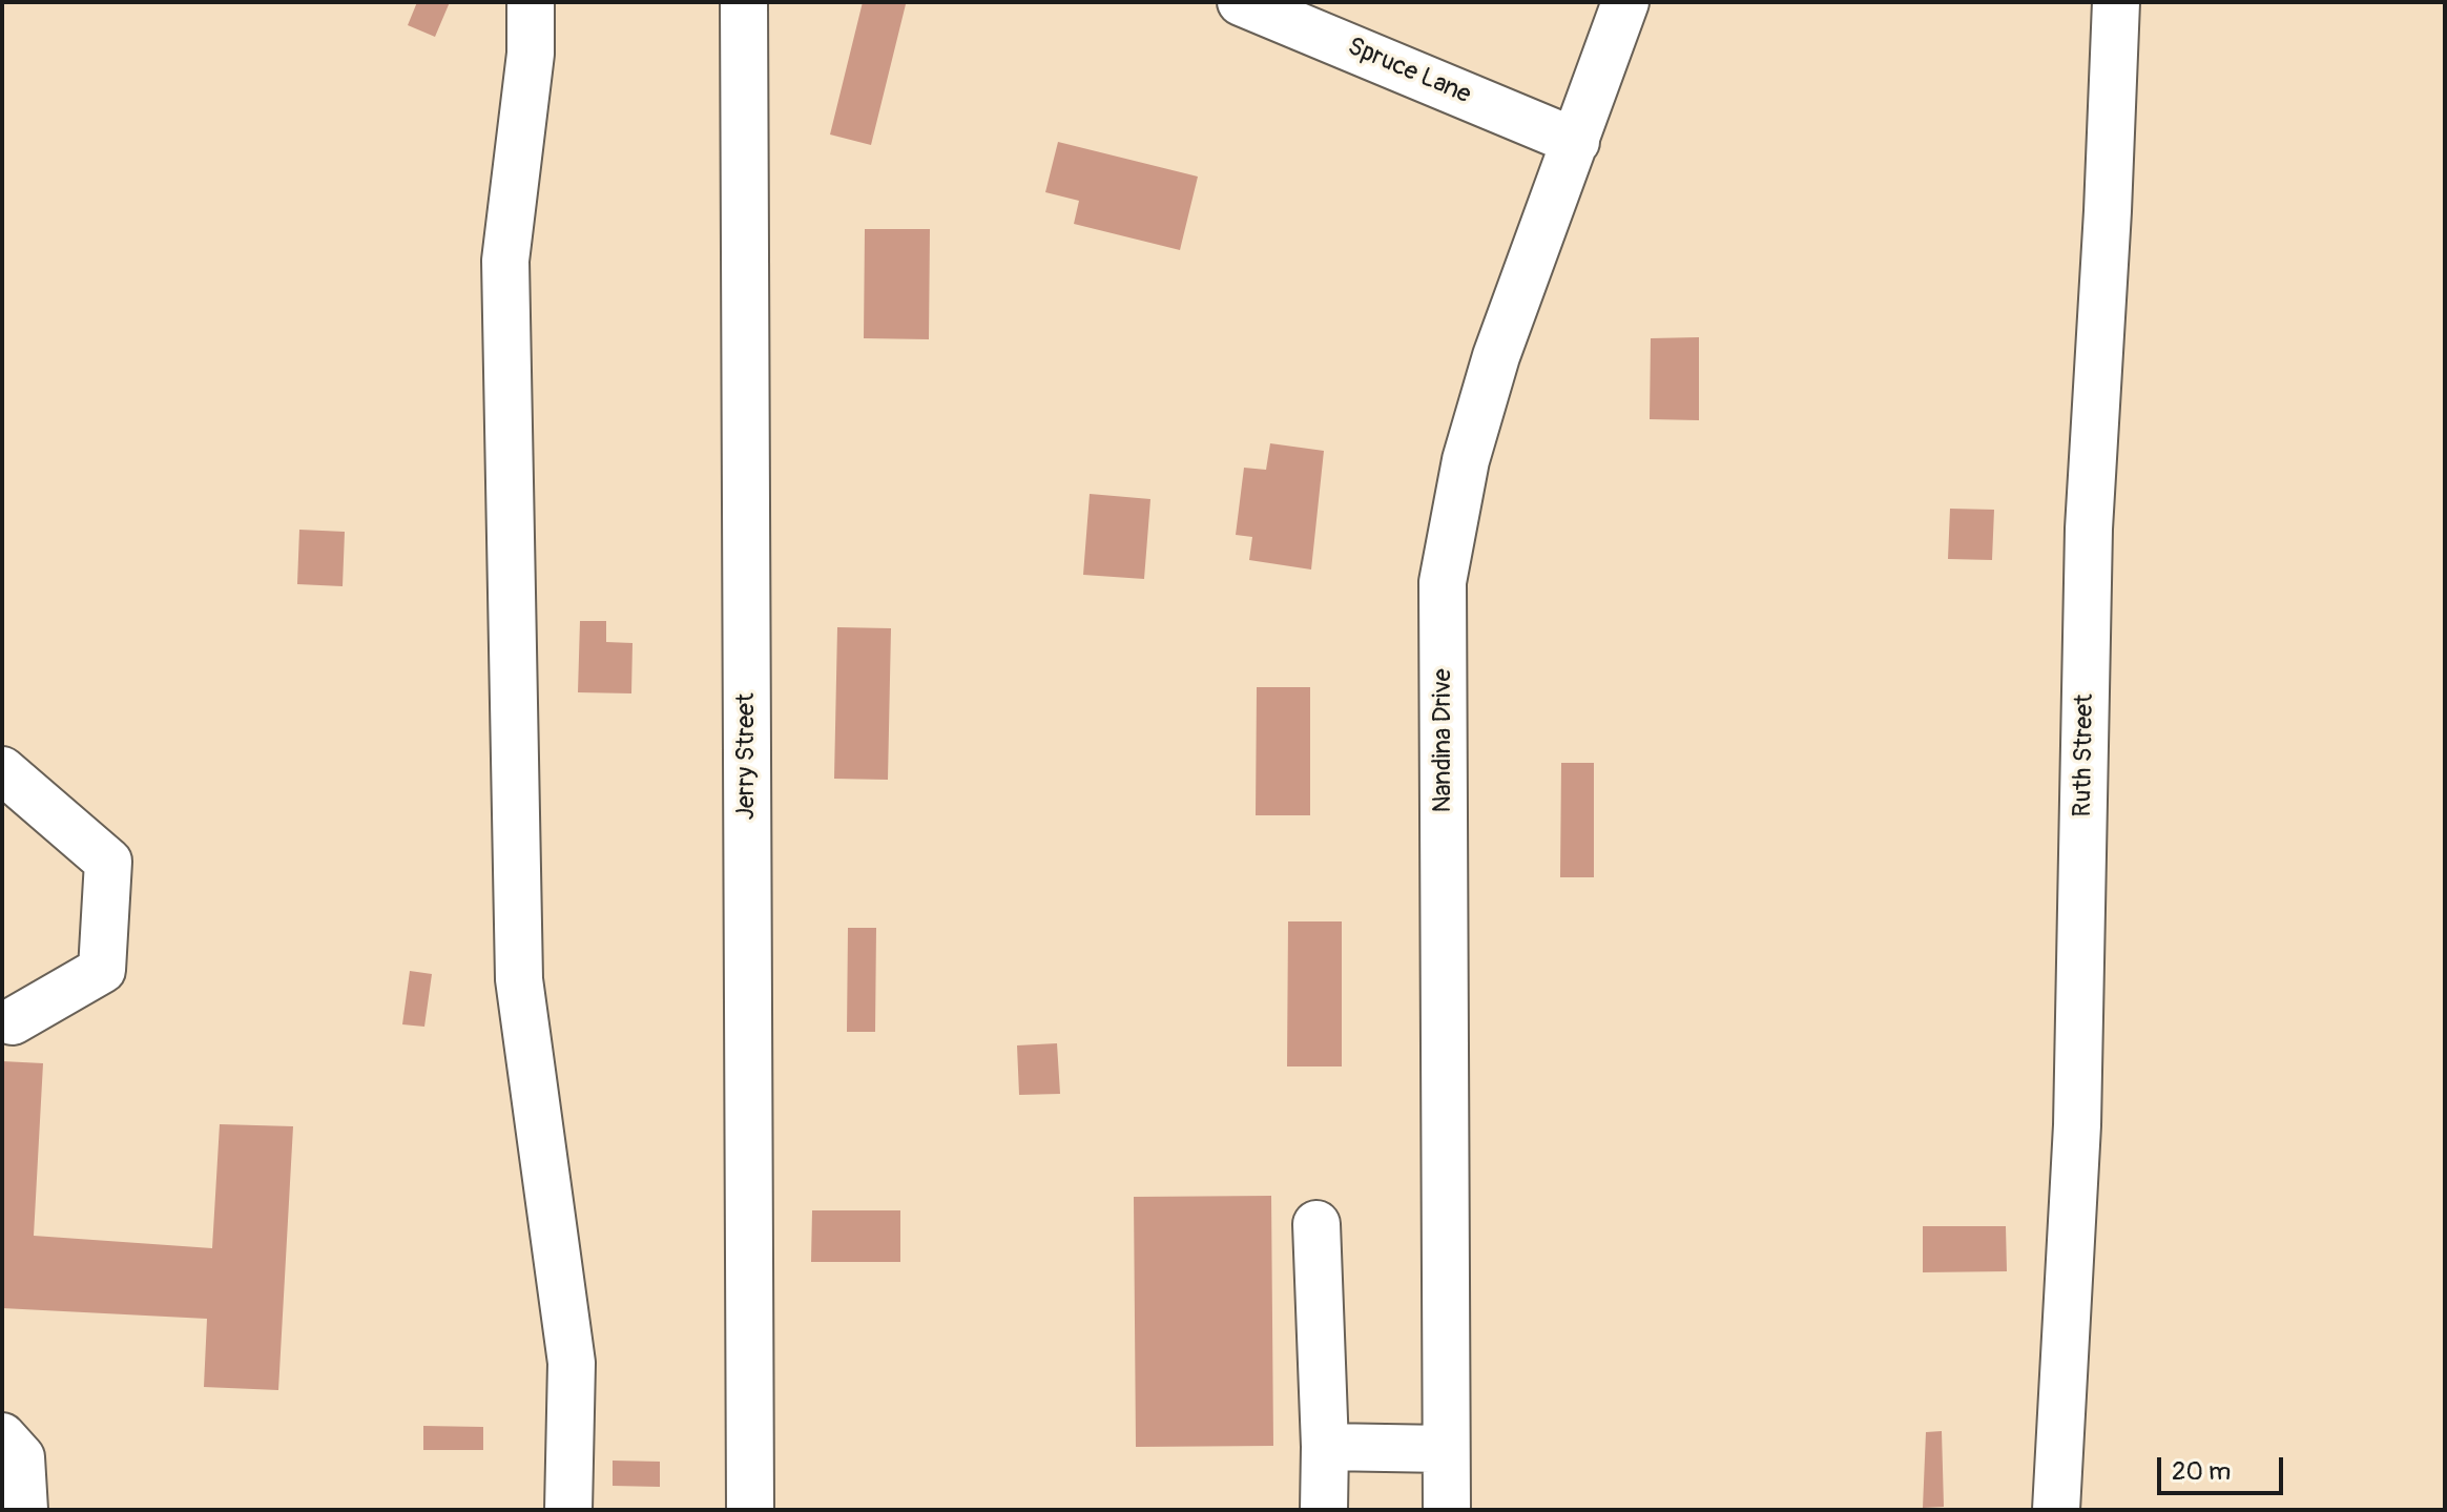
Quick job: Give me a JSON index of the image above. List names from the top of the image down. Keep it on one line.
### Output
{"streets":{"street":["Spruce Lane","Nandina Drive","Ruth Street","Jerry Street"]},"crossings":[["Spruce Lane","Nandina Drive"]],"scale_bar":"20 m"}
